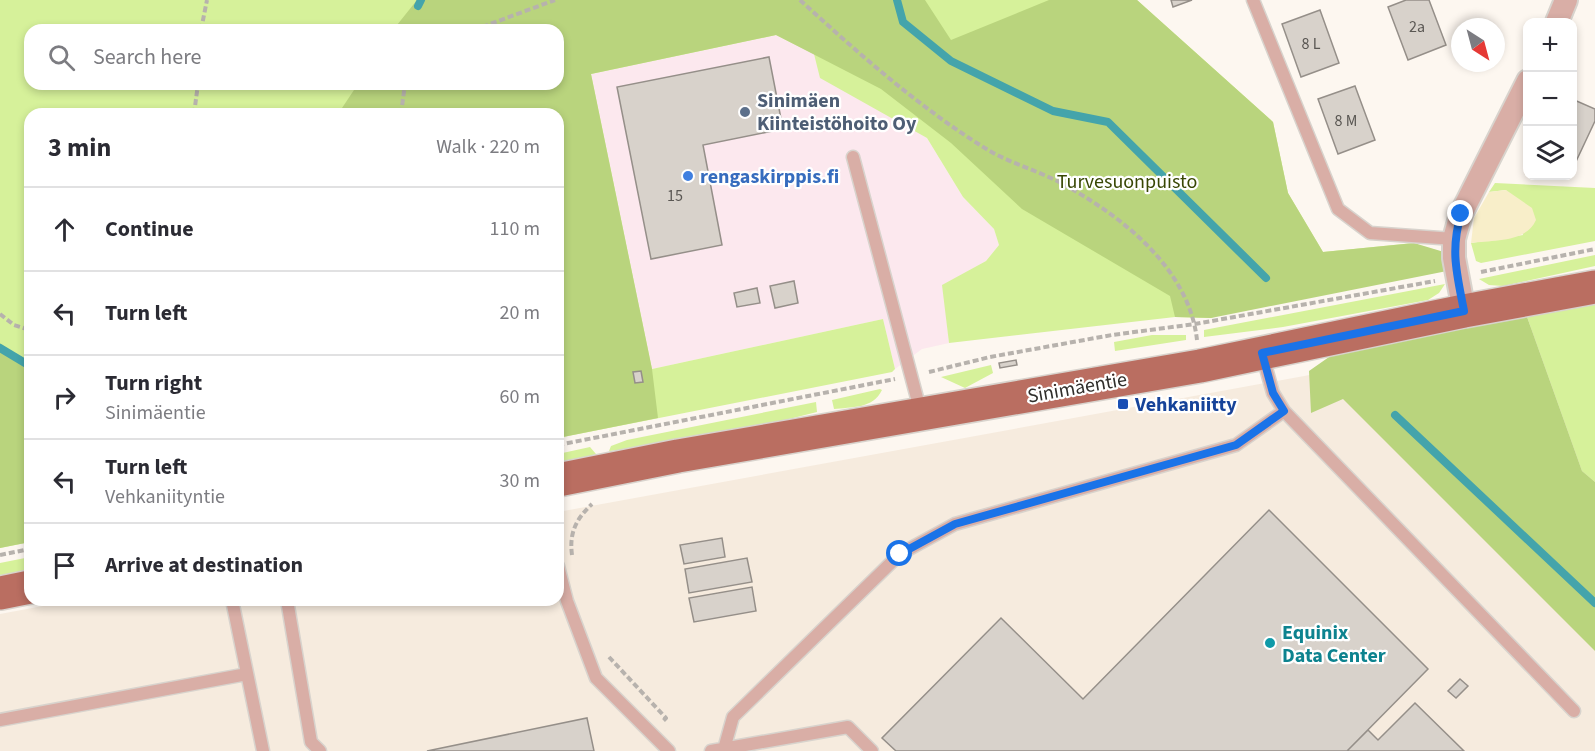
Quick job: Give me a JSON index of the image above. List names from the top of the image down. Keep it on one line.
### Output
{"streets":{"main road":["Sinimäentie"]},"parks":["Turvesuonpuisto"],"places":{"other":["Sinimäen Kiinteistöhoito Oy","rengaskirppis.fi","Equinix Data Center"],"transit":["Vehkaniitty"]},"house_numbers":["2a","8 L","8 M","15"],"north":"bottom right","page":{"map_buttons":["+","−"],"search":"Search here","heading":["3 min","Walk · 220 m"],"list":[["Continue","110 m"],["Turn left","20 m"],["Turn right","Sinimäentie","60 m"],["Turn left","Vehkaniityntie","30 m"],"Arrive at destination"]}}
